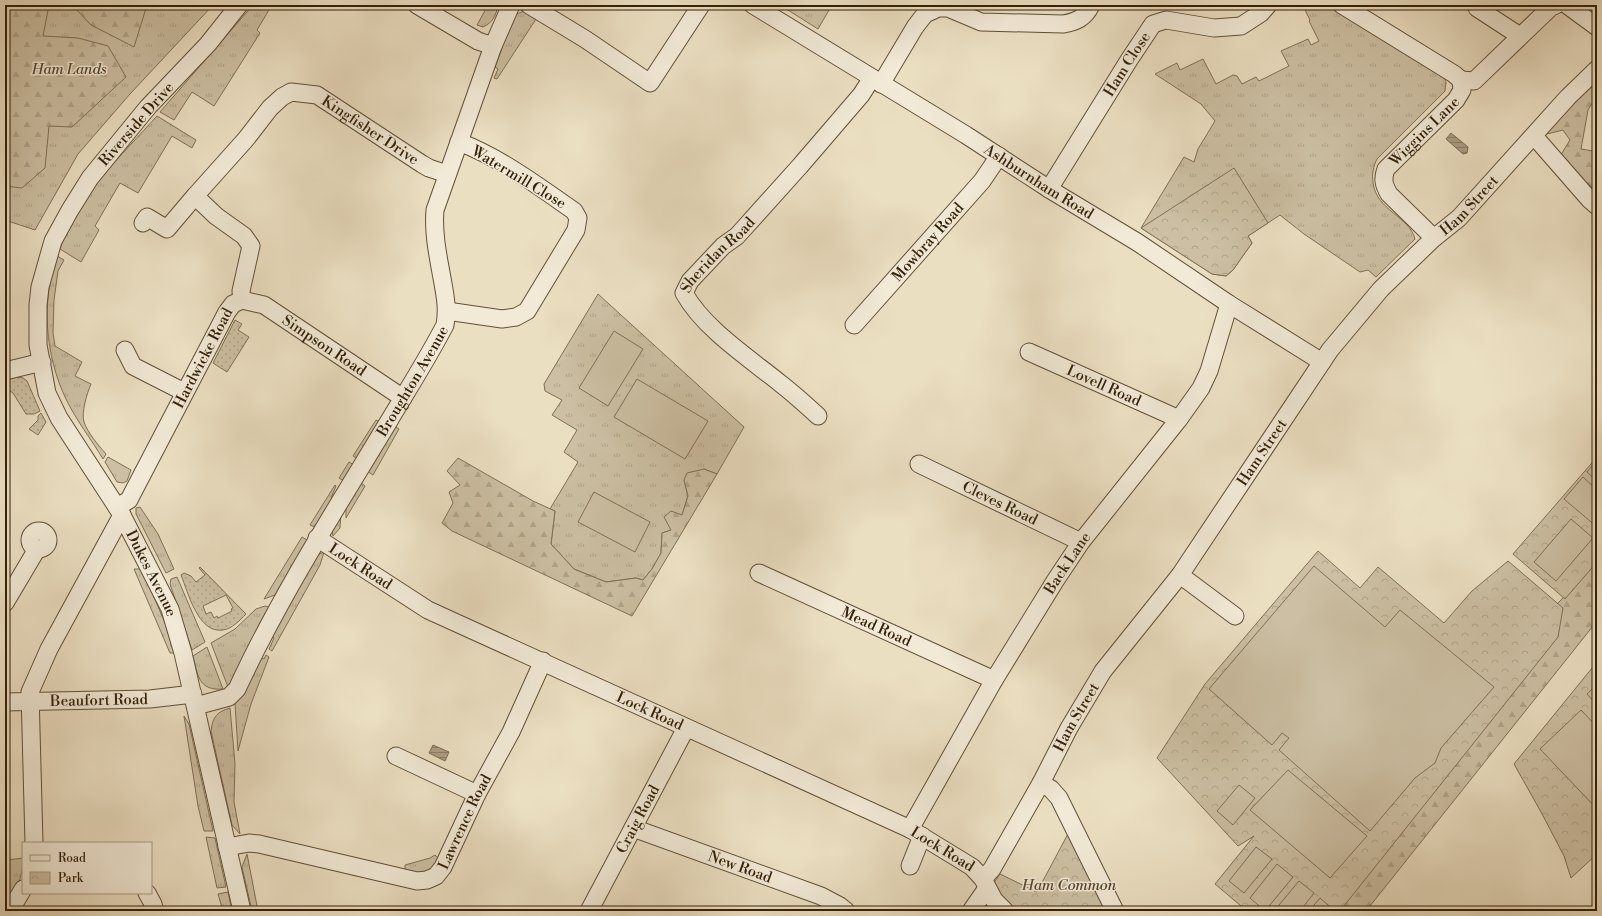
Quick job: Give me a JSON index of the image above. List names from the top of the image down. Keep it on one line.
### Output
{"streets":{"street":["Ham Close","Riverside Drive","Kingfisher Drive","Wiggins Lane","Watermill Close","Ashburnham Road","Ham Street","Mowbray Road","Sheridan Road","Simpson Road","Hardwicke Road","Broughton Avenue","Lovell Road","Cleves Road","Back Lane","Lock Road","Dukes Avenue","Mead Road","Beaufort Road","Craig Road","Lawrence Road","New Road"]},"crossings":[["Ham Close","Ashburnham Road"],["Riverside Drive","Dukes Avenue"],["Kingfisher Drive","Hardwicke Road"],["Kingfisher Drive","Broughton Avenue"],["Wiggins Lane","Ham Street"],["Watermill Close","Broughton Avenue"],["Ashburnham Road","Ham Street"],["Ashburnham Road","Mowbray Road"],["Ashburnham Road","Sheridan Road"],["Ashburnham Road","Back Lane"],["Ham Street","Lock Road"],["Simpson Road","Hardwicke Road"],["Simpson Road","Broughton Avenue"],["Hardwicke Road","Dukes Avenue"],["Hardwicke Road","Beaufort Road"],["Broughton Avenue","Lock Road"],["Broughton Avenue","Dukes Avenue"],["Broughton Avenue","Beaufort Road"],["Lovell Road","Back Lane"],["Cleves Road","Back Lane"],["Back Lane","Lock Road"],["Back Lane","Mead Road"],["Lock Road","Craig Road"],["Lock Road","Lawrence Road"],["Dukes Avenue","Beaufort Road"],["Dukes Avenue","Lawrence Road"],["Craig Road","New Road"]],"parks":["Ham Lands","Ham Common"],"legend":["Road","Park"]}
